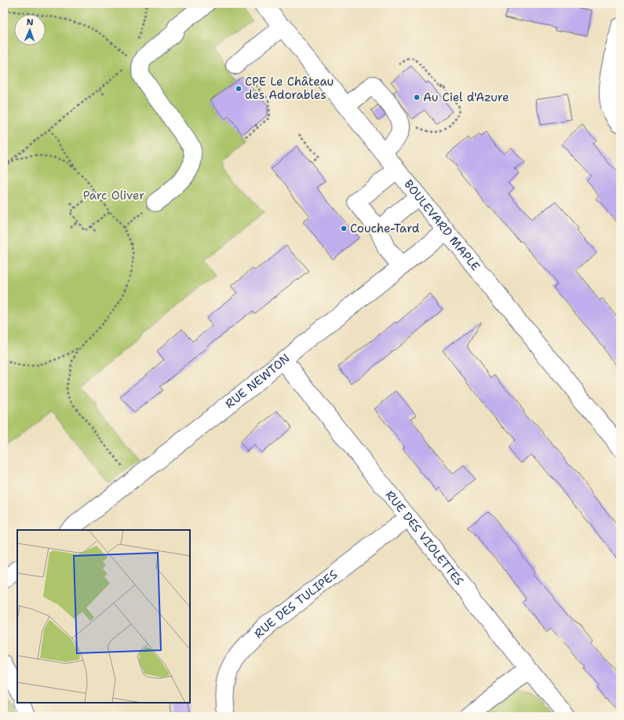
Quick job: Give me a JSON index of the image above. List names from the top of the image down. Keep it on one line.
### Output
{"streets":{"street":["BOULEVARD MAPLE","RUE NEWTON","RUE DES VIOLETTES","RUE DES TULIPES"]},"crossings":[["BOULEVARD MAPLE","RUE NEWTON"],["RUE NEWTON","RUE DES VIOLETTES"],["RUE DES VIOLETTES","RUE DES TULIPES"]],"parks":["Parc Oliver"],"places":["CPE Le Château des Adorables","Au Ciel d'Azure","Couche-Tard"],"north":"top"}
